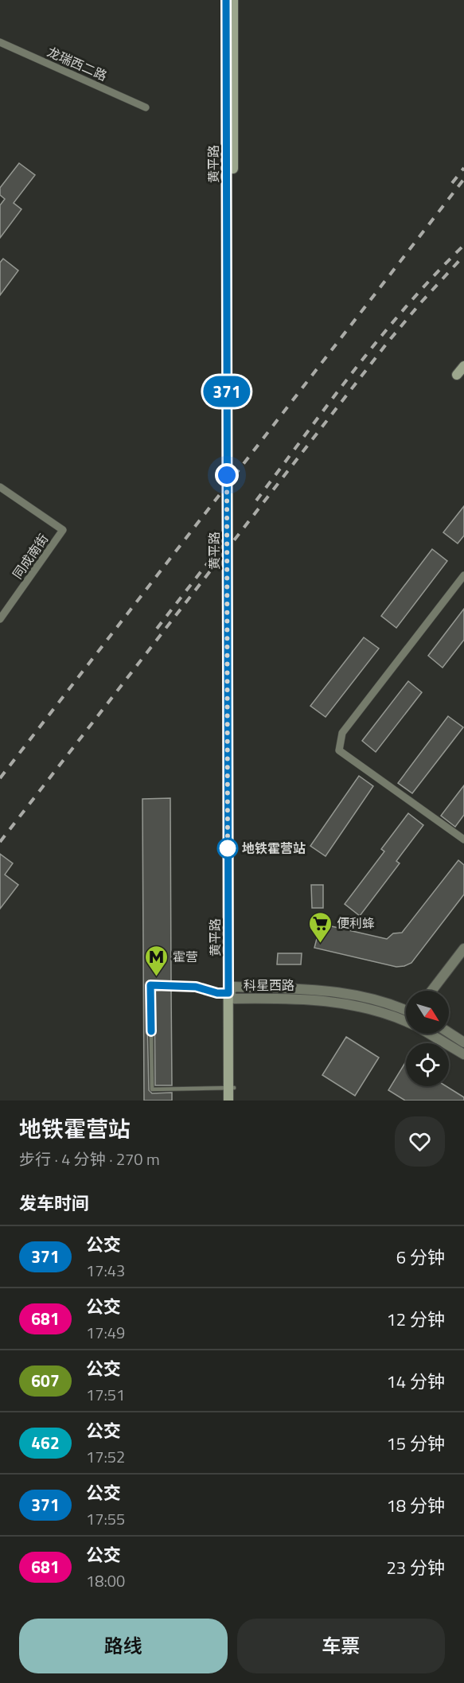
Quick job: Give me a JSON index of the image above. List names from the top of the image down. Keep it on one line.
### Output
{"streets":{"main road":["黄平路"],"street":["龙瑞西二路","同成南街","科星西路"]},"crossings":[["黄平路","科星西路"]],"places":{"other":["地铁霍营站"],"supermarket":["便利蜂"],"metro station":["霍营"]},"lines":["bus line 371"],"north":"bottom right","page":{"on_map":"371","heading":[["地铁霍营站","步行 · 4 分钟 · 270 m"],"发车时间"],"list":[{"mark":"371","name":"公交","note":"17:43","value":"6 分钟"},{"mark":"681","name":"公交","note":"17:49","value":"12 分钟"},{"mark":"607","name":"公交","note":"17:51","value":"14 分钟"},{"mark":"462","name":"公交","note":"17:52","value":"15 分钟"},{"mark":"371","name":"公交","note":"17:55","value":"18 分钟"},{"mark":"681","name":"公交","note":"18:00","value":"23 分钟"}],"buttons":["路线","车票"]}}
